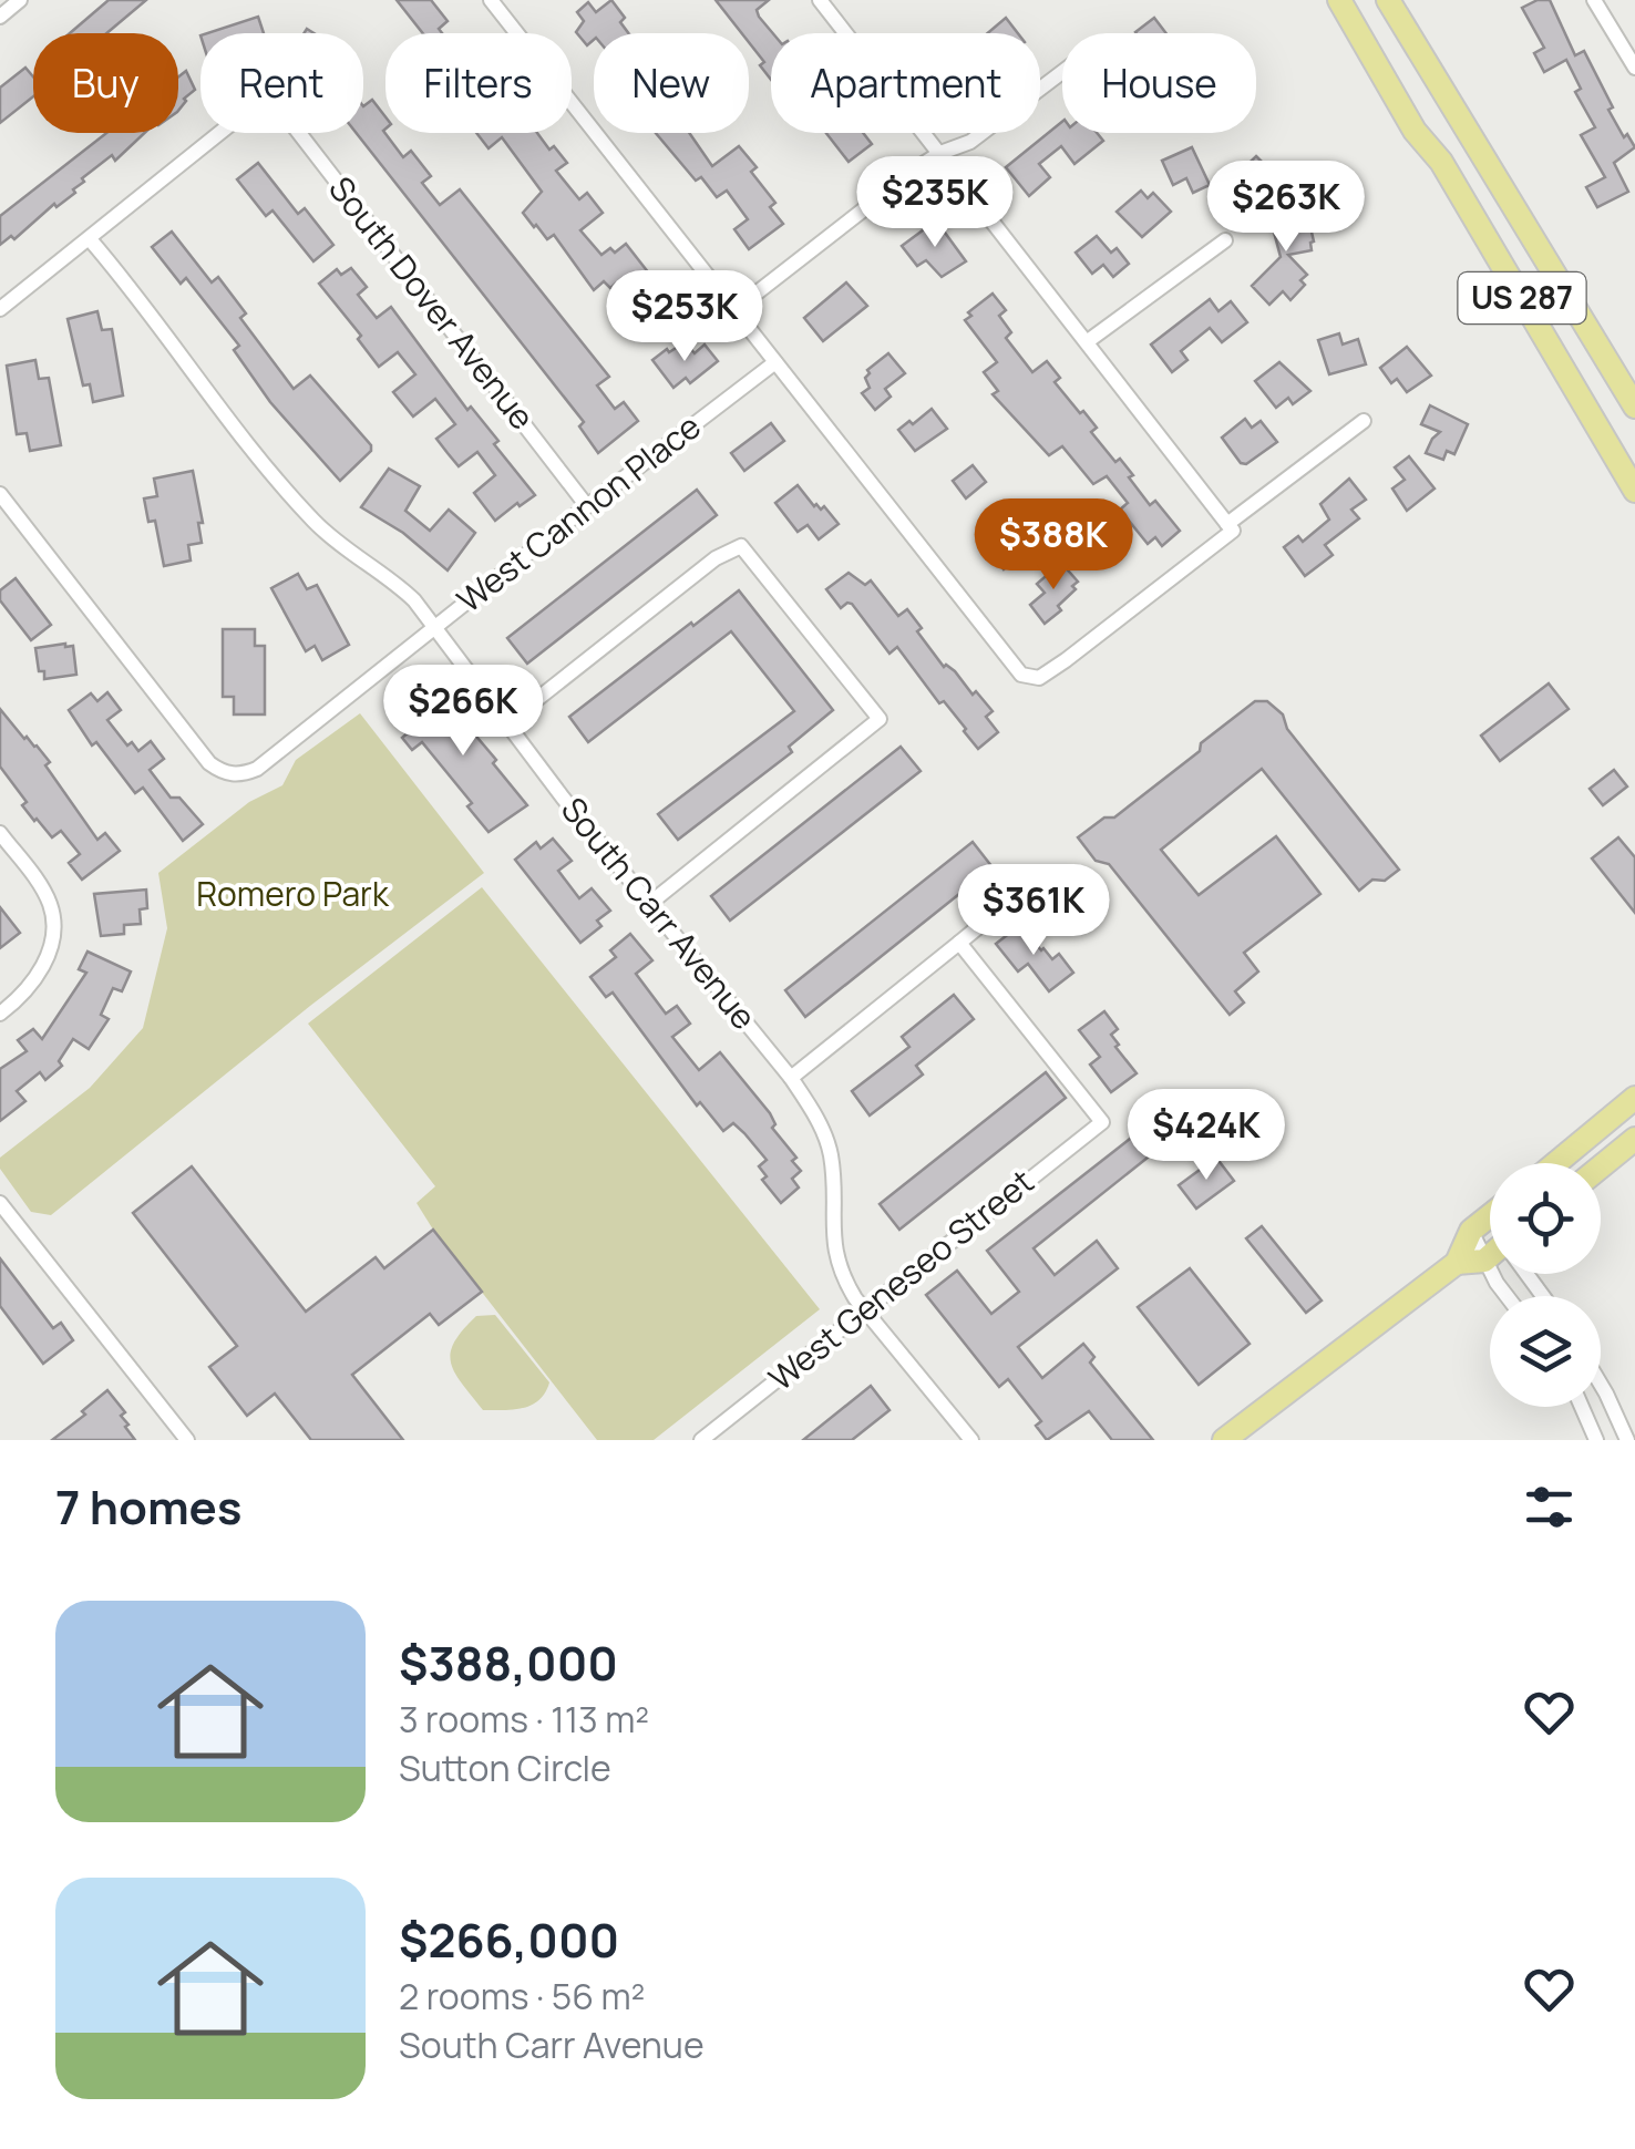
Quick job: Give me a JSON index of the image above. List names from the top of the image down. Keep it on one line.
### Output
{"streets":{"main road":["US 287"],"street":["South Dover Avenue","West Cannon Place","South Carr Avenue","West Geneseo Street"]},"crossings":[["South Dover Avenue","West Cannon Place"],["South Dover Avenue","South Carr Avenue"],["West Cannon Place","South Carr Avenue"],["South Carr Avenue","West Geneseo Street"]],"parks":["Romero Park"],"page":{"chip":["Buy","Rent","Filters","New","Apartment","House"],"price":["$235K","$263K","$253K","$388K","$266K","$361K","$424K"],"heading":"7 homes","list":[{"name":"$388,000","note":"3 rooms · 113 m² · Sutton Circle"},{"name":"$266,000","note":"2 rooms · 56 m² · South Carr Avenue"}]}}
